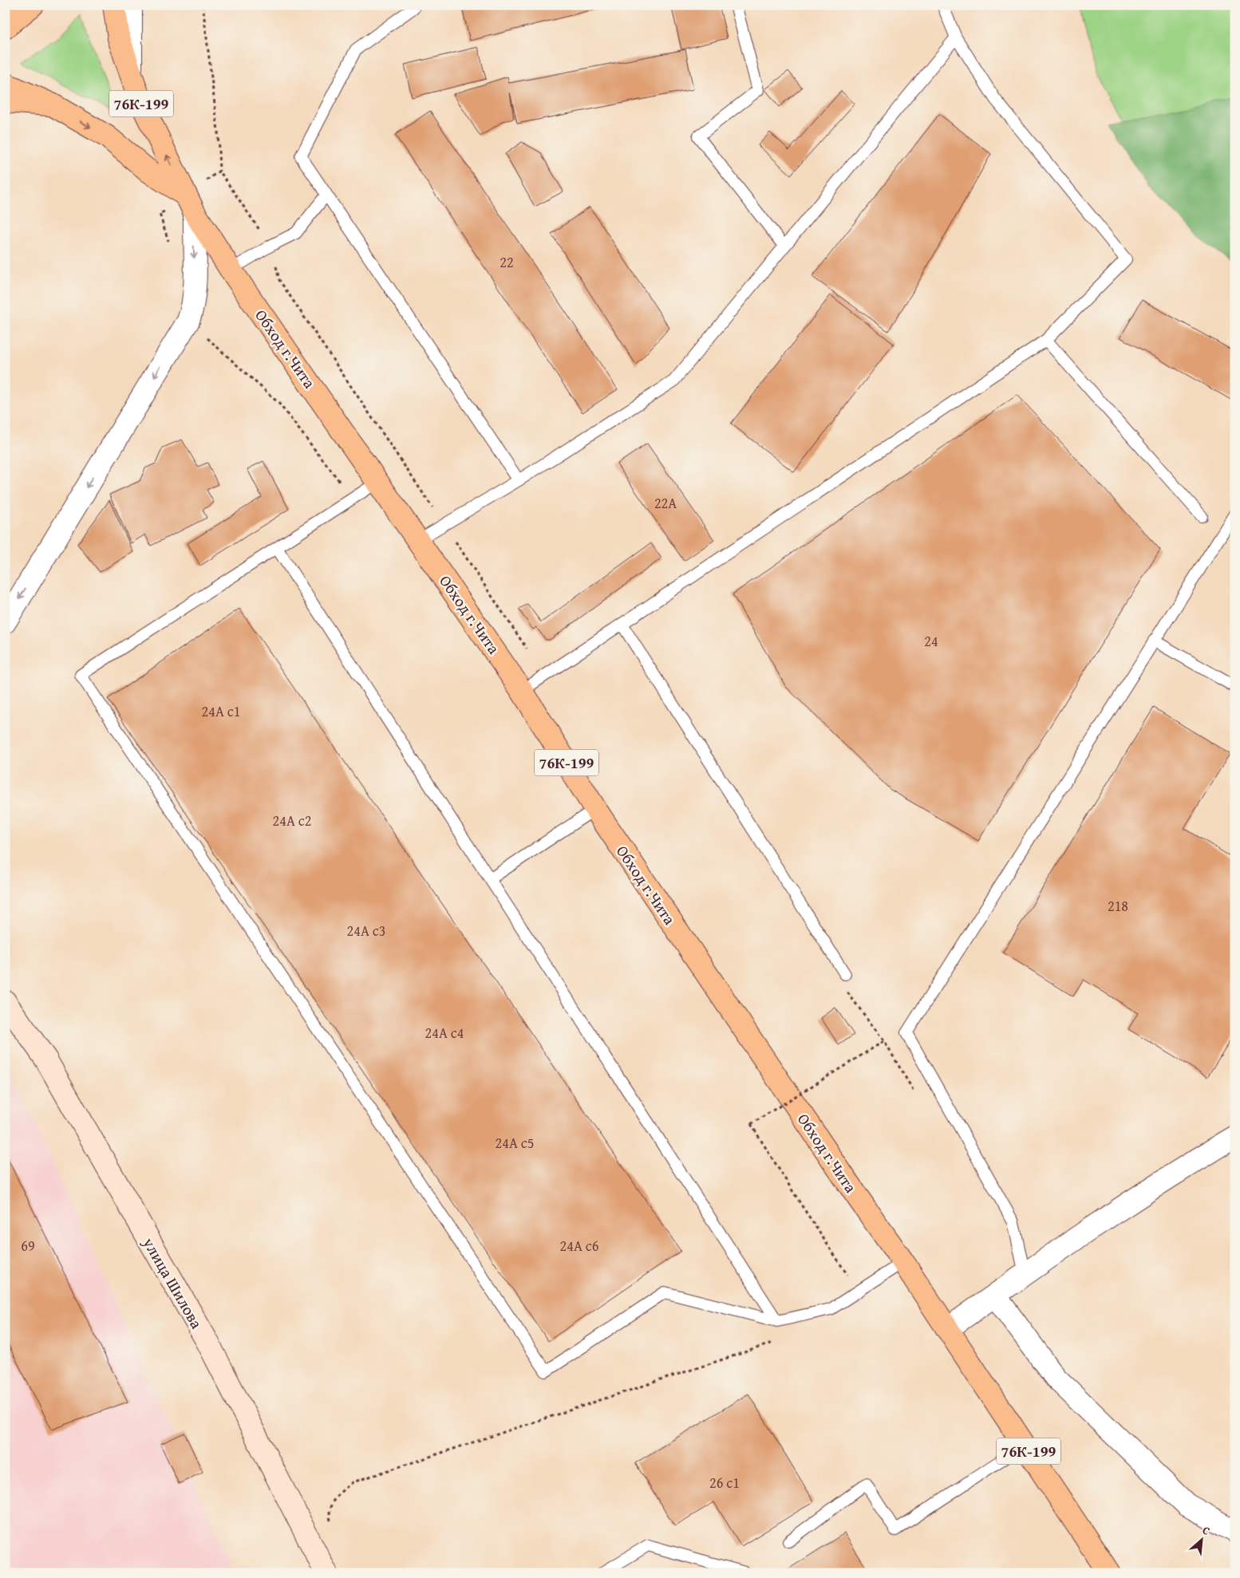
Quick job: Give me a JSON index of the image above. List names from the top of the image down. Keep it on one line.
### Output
{"streets":{"main road":["76К-199","Обход г.Чита","улица Шилова"]},"crossings":[["76К-199","Обход г.Чита"]],"house_numbers":["22","22А","24","24А с1","24А с2","218","24А с3","24А с4","24А с5","69","24А с6","26 с1"],"north":"top right"}
